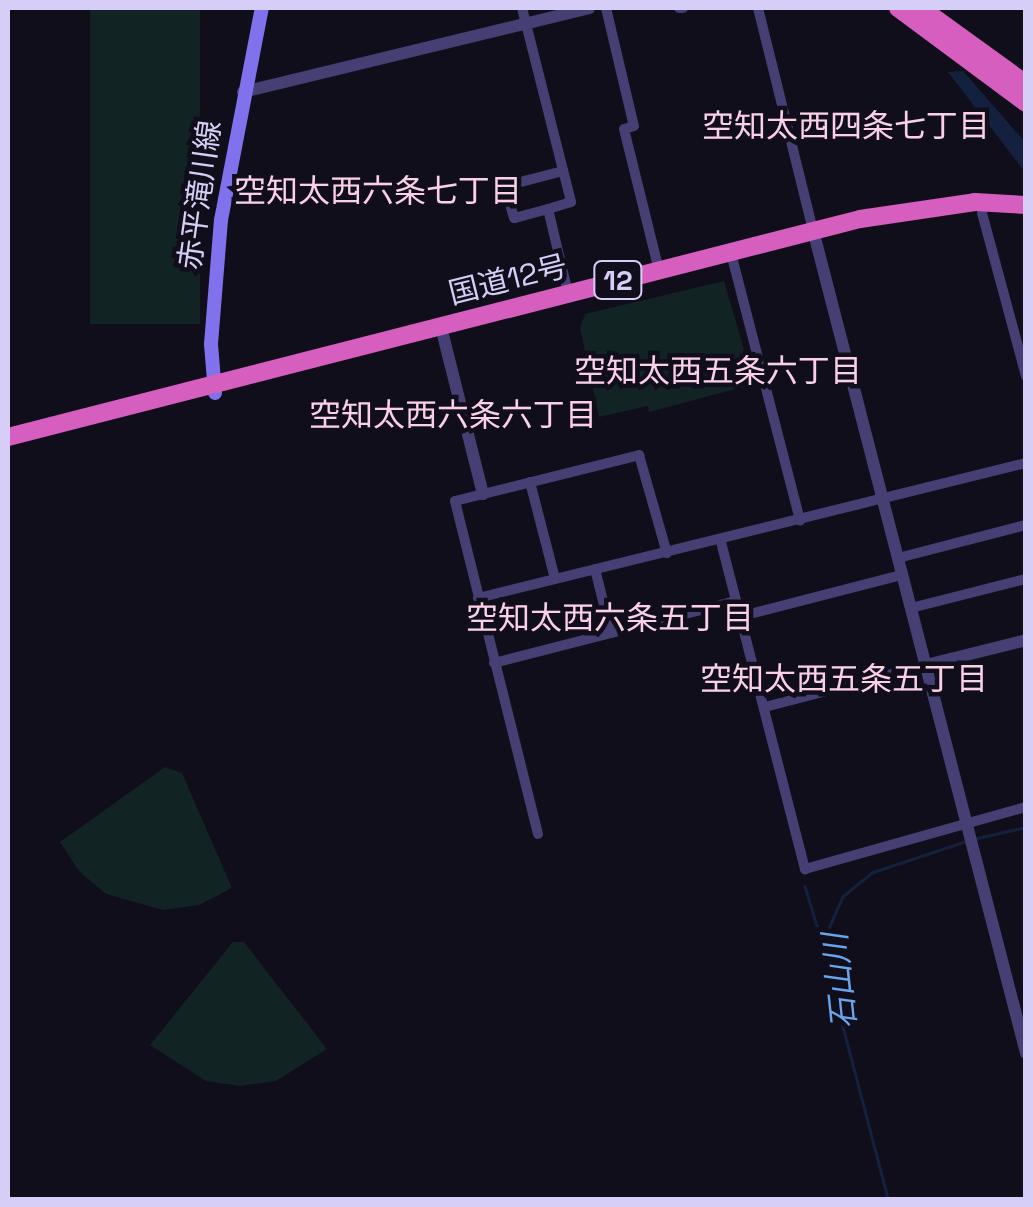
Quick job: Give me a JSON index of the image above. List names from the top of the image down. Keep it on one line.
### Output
{"streets":{"highway":["国道12号","12"],"main road":["赤平滝川線"]},"crossings":[["赤平滝川線","国道12号"]],"districts":["空知太西四条七丁目","空知太西六条七丁目","空知太西五条六丁目","空知太西六条六丁目","空知太西六条五丁目","空知太西五条五丁目"],"water":["石山川"]}
